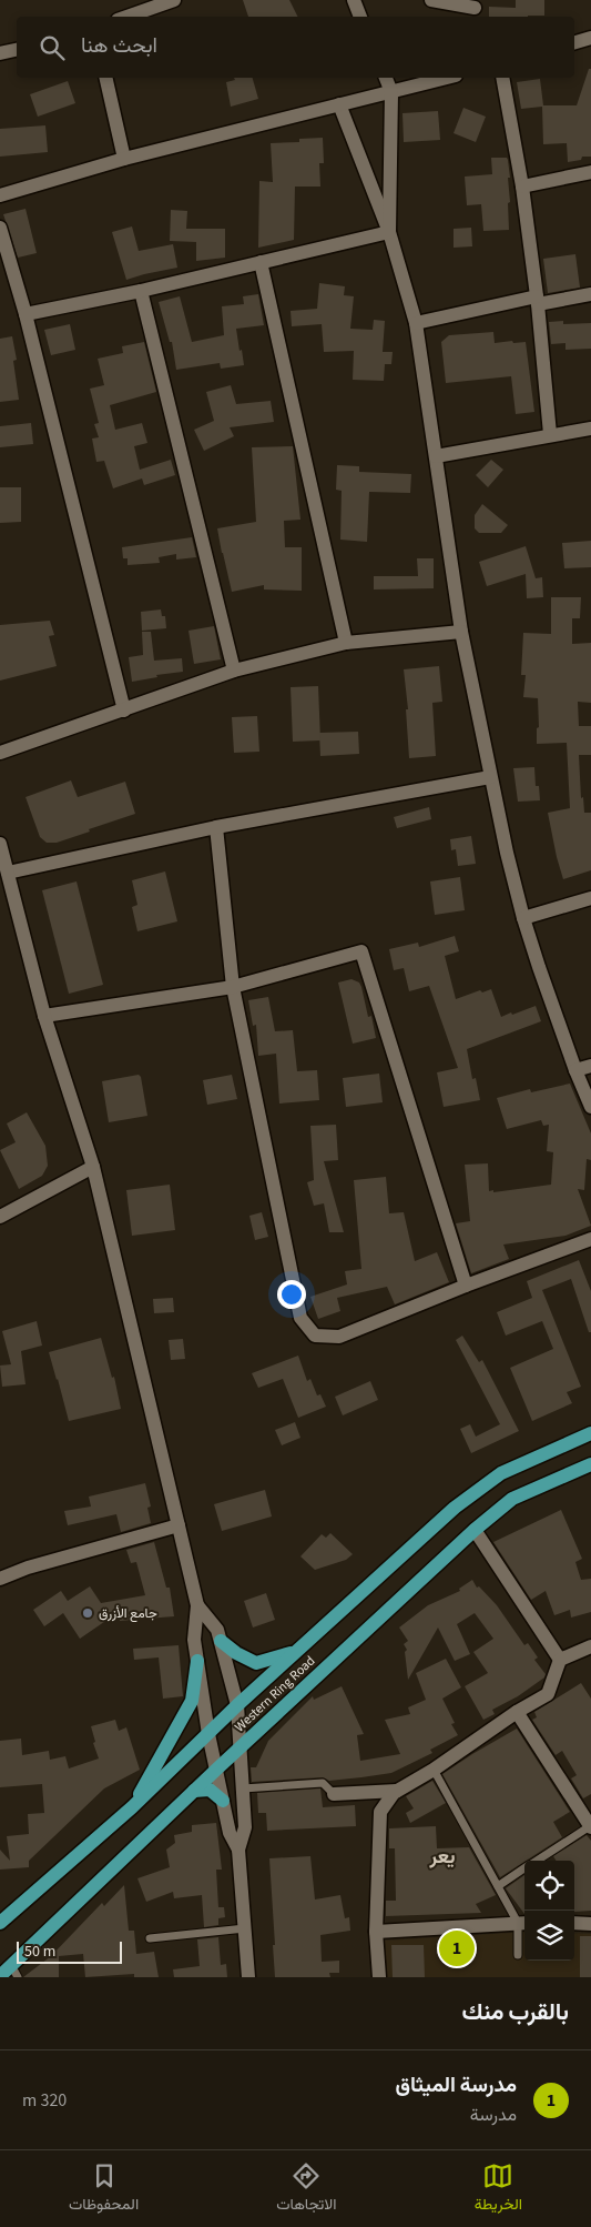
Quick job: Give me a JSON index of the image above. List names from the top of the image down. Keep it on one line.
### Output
{"streets":{"main road":["Western Ring Road"]},"districts":["يعر"],"places":["جامع الأزرق"],"scale_bar":"50 m","page":{"search":"ابحث هنا","pins":"1","scale":"50 m","heading":"بالقرب منك","list":[{"mark":"1","name":"مدرسة الميثاق","note":"مدرسة","value":"320 m"}],"nav":["الخريطة","الاتجاهات","المحفوظات"]}}
